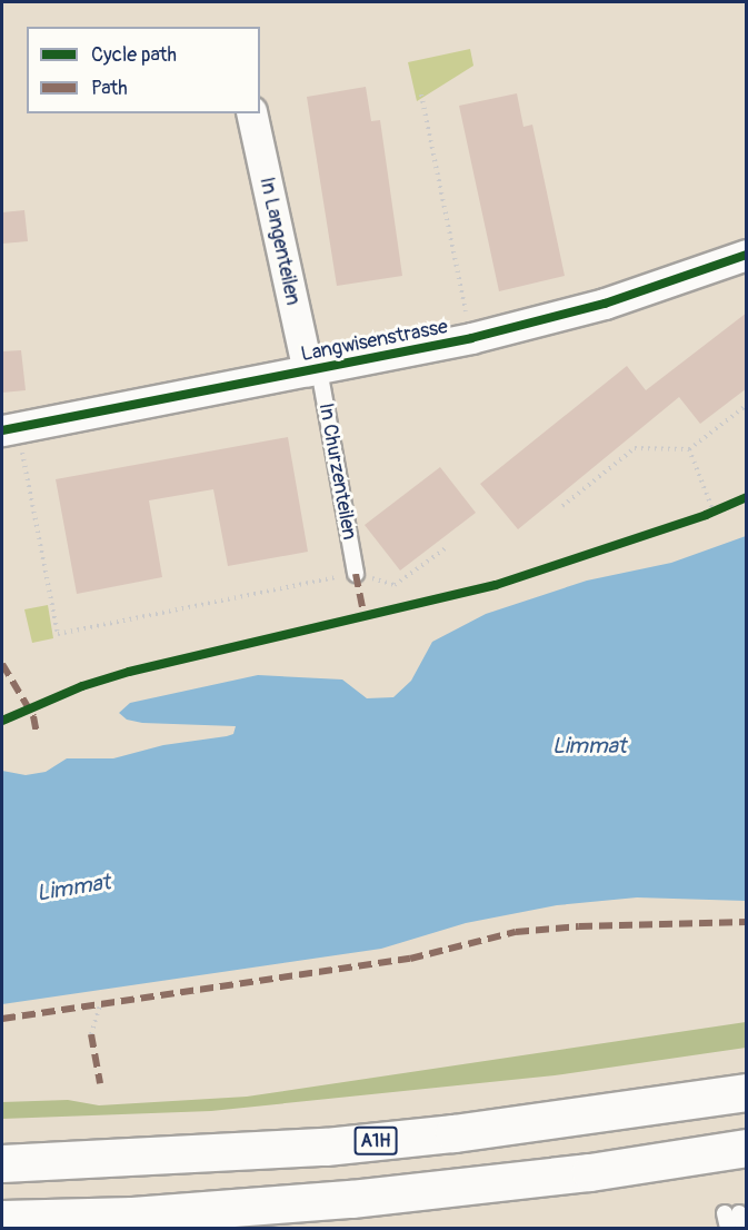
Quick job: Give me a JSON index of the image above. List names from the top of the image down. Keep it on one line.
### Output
{"streets":{"highway":["A1H"],"street":["In Langenteilen","Langwisenstrasse"],"lane":["In Churzenteilen"]},"crossings":[["In Langenteilen","Langwisenstrasse"],["In Langenteilen","In Churzenteilen"],["Langwisenstrasse","In Churzenteilen"]],"water":["Limmat"],"legend":["Cycle path","Path"]}
